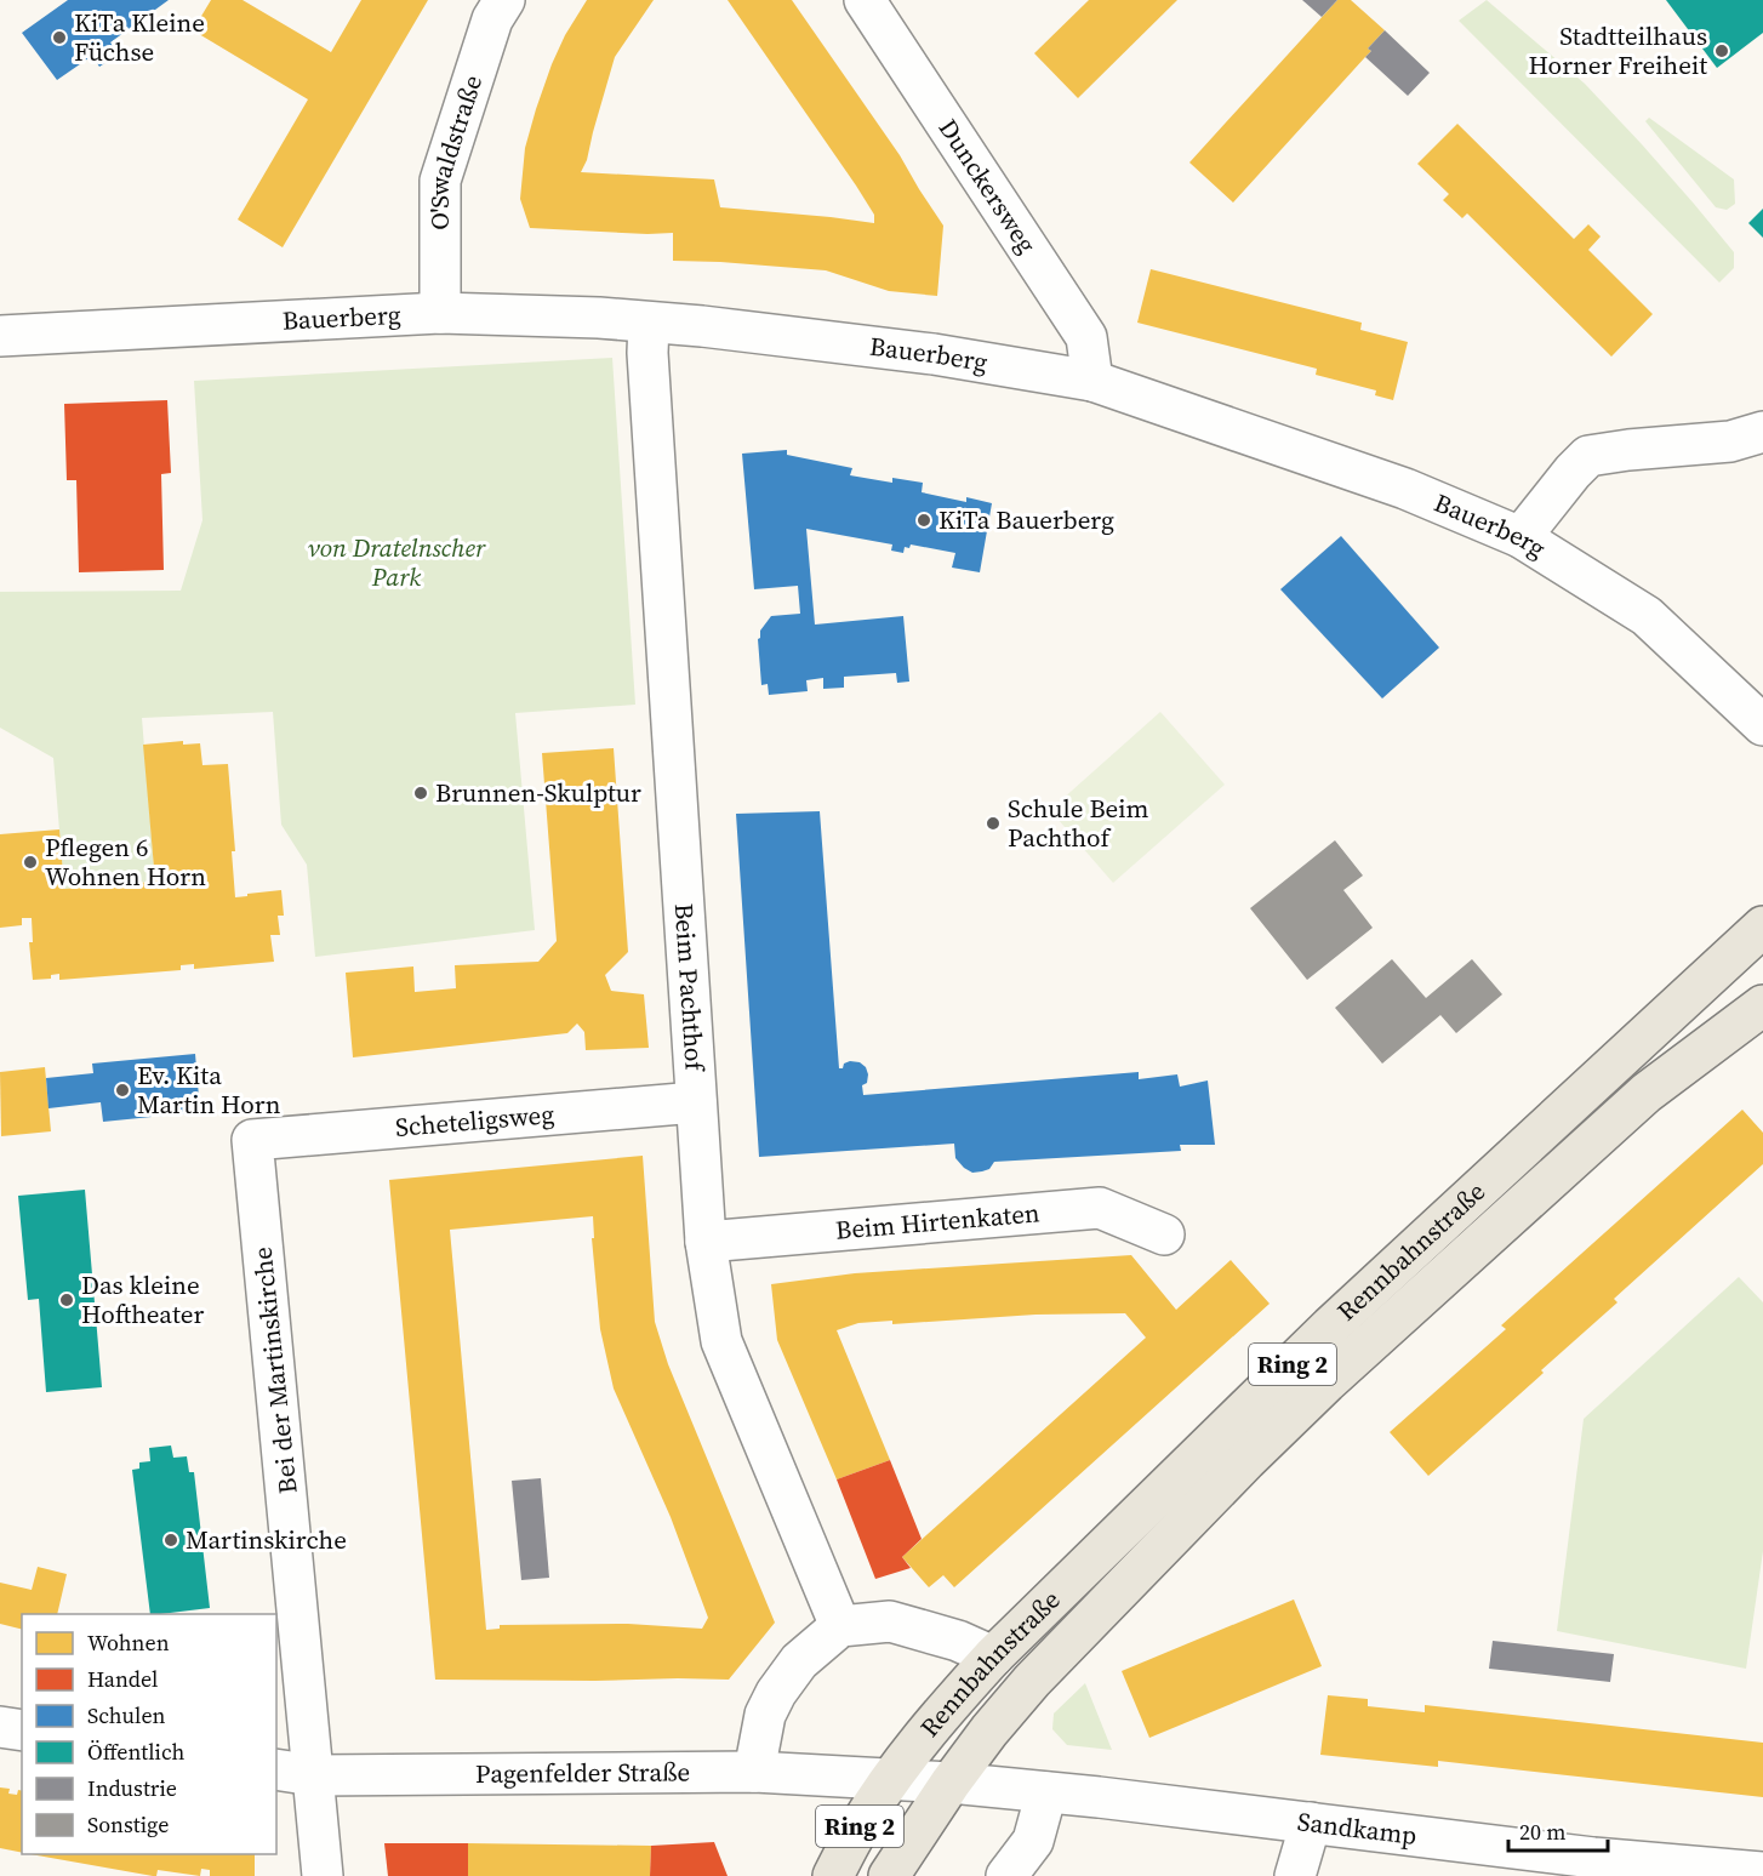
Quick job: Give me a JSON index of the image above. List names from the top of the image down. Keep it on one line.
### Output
{"streets":{"main road":["Rennbahnstraße","Ring 2"],"street":["O'Swaldstraße","Dunckersweg","Bauerberg","Beim Pachthof","Scheteligsweg","Beim Hirtenkaten","Bei der Martinskirche","Pagenfelder Straße","Sandkamp"]},"crossings":[["O'Swaldstraße","Bauerberg"],["Dunckersweg","Bauerberg"],["Bauerberg","Beim Pachthof"],["Beim Pachthof","Scheteligsweg"],["Beim Pachthof","Beim Hirtenkaten"],["Scheteligsweg","Bei der Martinskirche"],["Rennbahnstraße","Ring 2"],["Rennbahnstraße","Pagenfelder Straße"],["Rennbahnstraße","Sandkamp"],["Ring 2","Pagenfelder Straße"],["Ring 2","Sandkamp"],["Bei der Martinskirche","Pagenfelder Straße"],["Pagenfelder Straße","Sandkamp"]],"parks":["von Dratelnscher Park"],"places":["KiTa Kleine Füchse","Stadtteilhaus Horner Freiheit","KiTa Bauerberg","Brunnen-Skulptur","Schule Beim Pachthof","Pflegen 6 Wohnen Horn","Ev. Kita Martin Horn","Das kleine Hoftheater","Martinskirche"],"legend":["Wohnen","Handel","Schulen","Öffentlich","Industrie","Sonstige"],"scale_bar":"20 m"}
